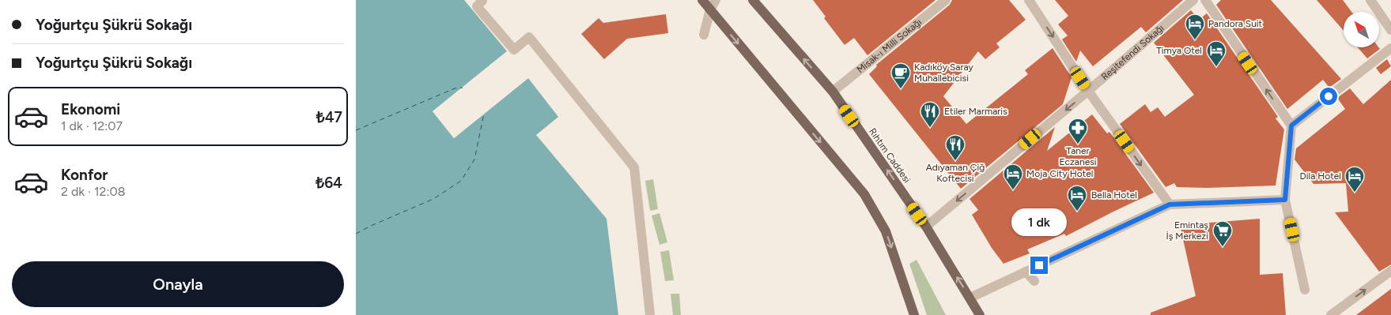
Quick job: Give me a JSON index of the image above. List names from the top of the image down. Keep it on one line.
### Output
{"streets":{"main road":["Rıhtım Caddesi"],"street":["Misak-ı Milli Sokağı","Reşitefendi Sokağı"]},"crossings":[["Misak-ı Milli Sokağı","Rıhtım Caddesi"],["Reşitefendi Sokağı","Rıhtım Caddesi"]],"one_way":["Reşitefendi Sokağı"],"places":{"hotel":["Pandora Suit","Timya Otel","Moja City Hotel","Dila Hotel","Bella Hotel"],"cafe":["Kadıköy Saray Muhallebicisi"],"restaurant":["Etiler Marmaris","Adıyaman Çiğ Koftecisi"],"pharmacy":["Taner Eczanesi"],"supermarket":["Emintaş İş Merkezi"]},"north":"top left","page":{"banner":["Yoğurtçu Şükrü Sokağı","Yoğurtçu Şükrü Sokağı"],"list":[{"name":"Ekonomi","note":"1 dk · 12:07","value":"₺47"},{"name":"Konfor","note":"2 dk · 12:08","value":"₺64"}],"bubble":"1 dk","buttons":"Onayla"}}
